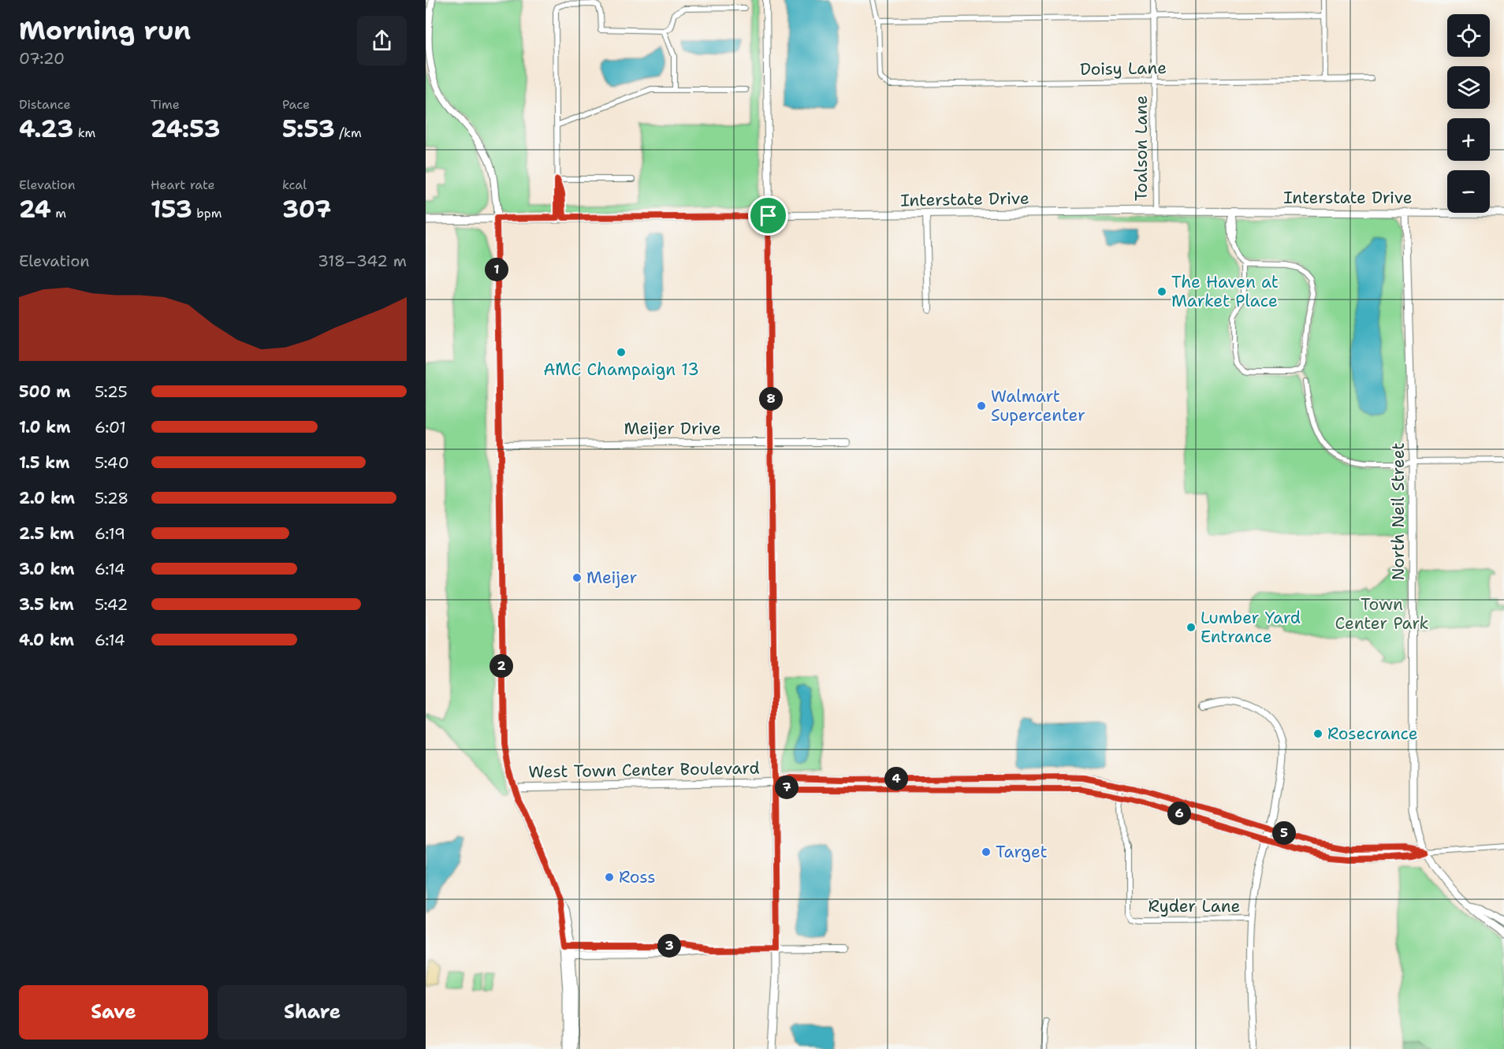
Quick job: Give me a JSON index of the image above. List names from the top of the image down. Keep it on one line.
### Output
{"streets":{"main road":["Interstate Drive","North Neil Street","West Town Center Boulevard"],"street":["Doisy Lane","Toalson Lane","Meijer Drive","Ryder Lane"]},"crossings":[["Doisy Lane","Toalson Lane"],["Toalson Lane","Interstate Drive"],["Interstate Drive","North Neil Street"],["North Neil Street","West Town Center Boulevard"],["West Town Center Boulevard","Ryder Lane"]],"parks":["Town Center Park"],"places":["The Haven at Market Place","AMC Champaign 13","Walmart Supercenter","Meijer","Lumber Yard Entrance","Rosecrance","Target","Ross"],"page":{"heading":["Morning run","07:20"],"map_buttons":["+","−"],"stats":[["Distance","4.23 km"],["Time","24:53"],["Pace","5:53 /km"],["Elevation","24 m"],["Heart rate","153 bpm"],["kcal","307"]],"chart":["Elevation","318–342 m"],"pins":["1","8","2","4","7","6","5","3"],"list":[{"name":"500 m","note":"5:25"},{"name":"1.0 km","note":"6:01"},{"name":"1.5 km","note":"5:40"},{"name":"2.0 km","note":"5:28"},{"name":"2.5 km","note":"6:19"},{"name":"3.0 km","note":"6:14"},{"name":"3.5 km","note":"5:42"},{"name":"4.0 km","note":"6:14"}],"buttons":["Save","Share"]}}
